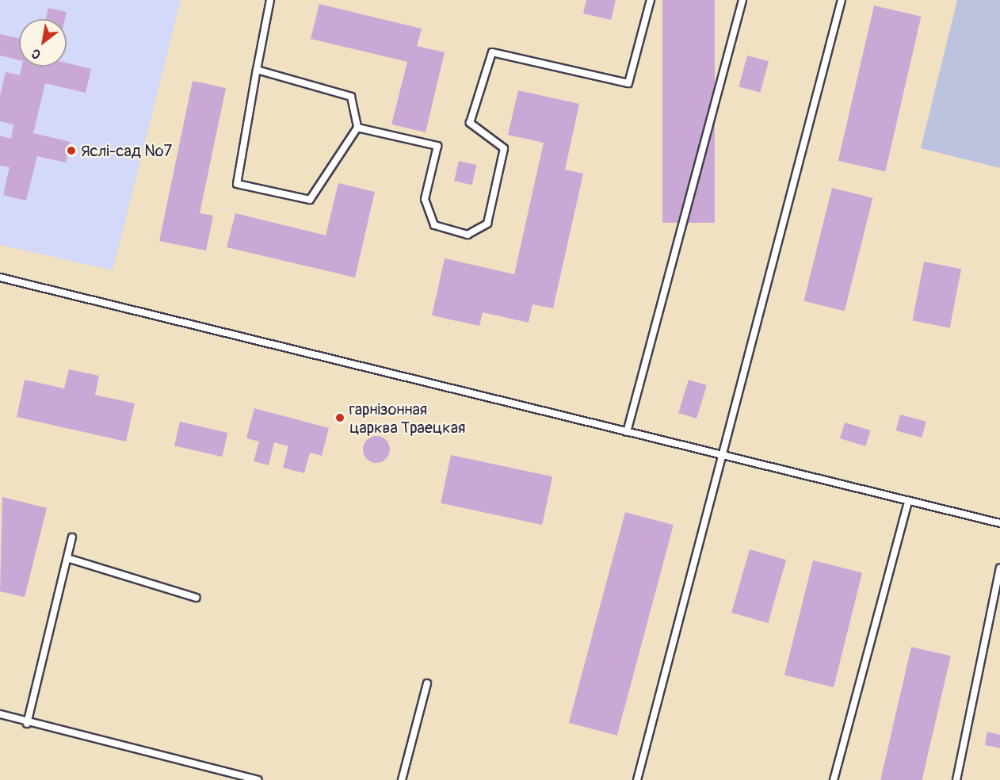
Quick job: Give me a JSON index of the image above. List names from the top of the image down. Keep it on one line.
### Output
{"places":["Яслі-сад №7","гарнізонная царква Траецкая"],"north":"bottom left"}
